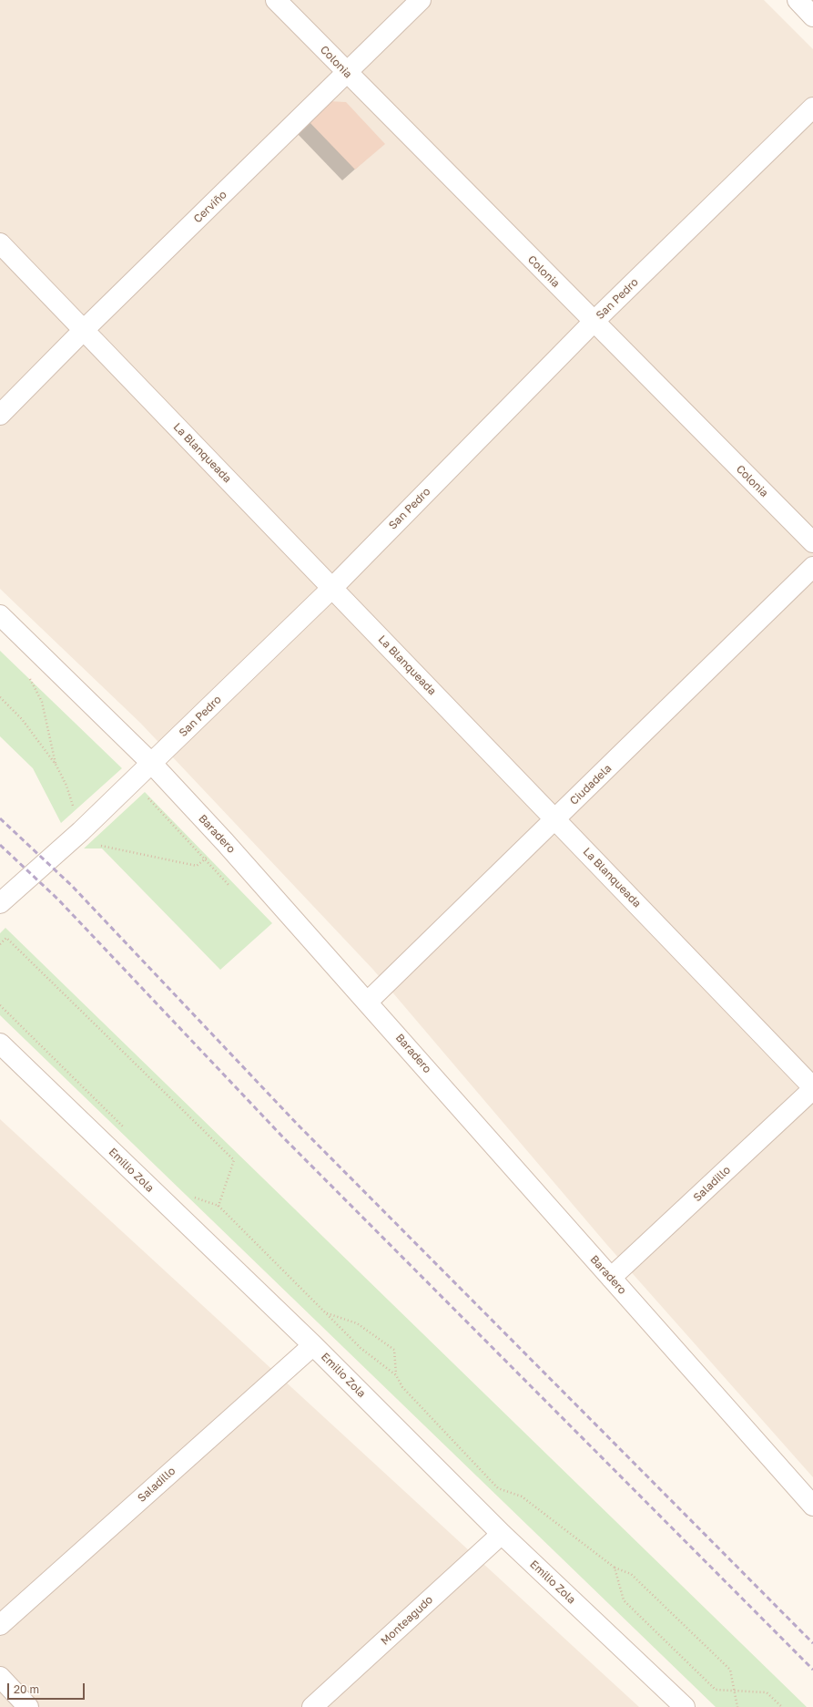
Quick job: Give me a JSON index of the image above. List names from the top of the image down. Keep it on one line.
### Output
{"streets":{"street":["Colonia","Cerviño","San Pedro","La Blanqueada","Ciudadela","Baradero","Emilio Zola","Saladillo","Monteagudo"]},"crossings":[["Colonia","Cerviño"],["Colonia","San Pedro"],["Cerviño","La Blanqueada"],["San Pedro","La Blanqueada"],["San Pedro","Baradero"],["La Blanqueada","Ciudadela"],["La Blanqueada","Saladillo"],["Ciudadela","Baradero"],["Baradero","Saladillo"],["Emilio Zola","Saladillo"],["Emilio Zola","Monteagudo"]],"scale_bar":"20 m"}
